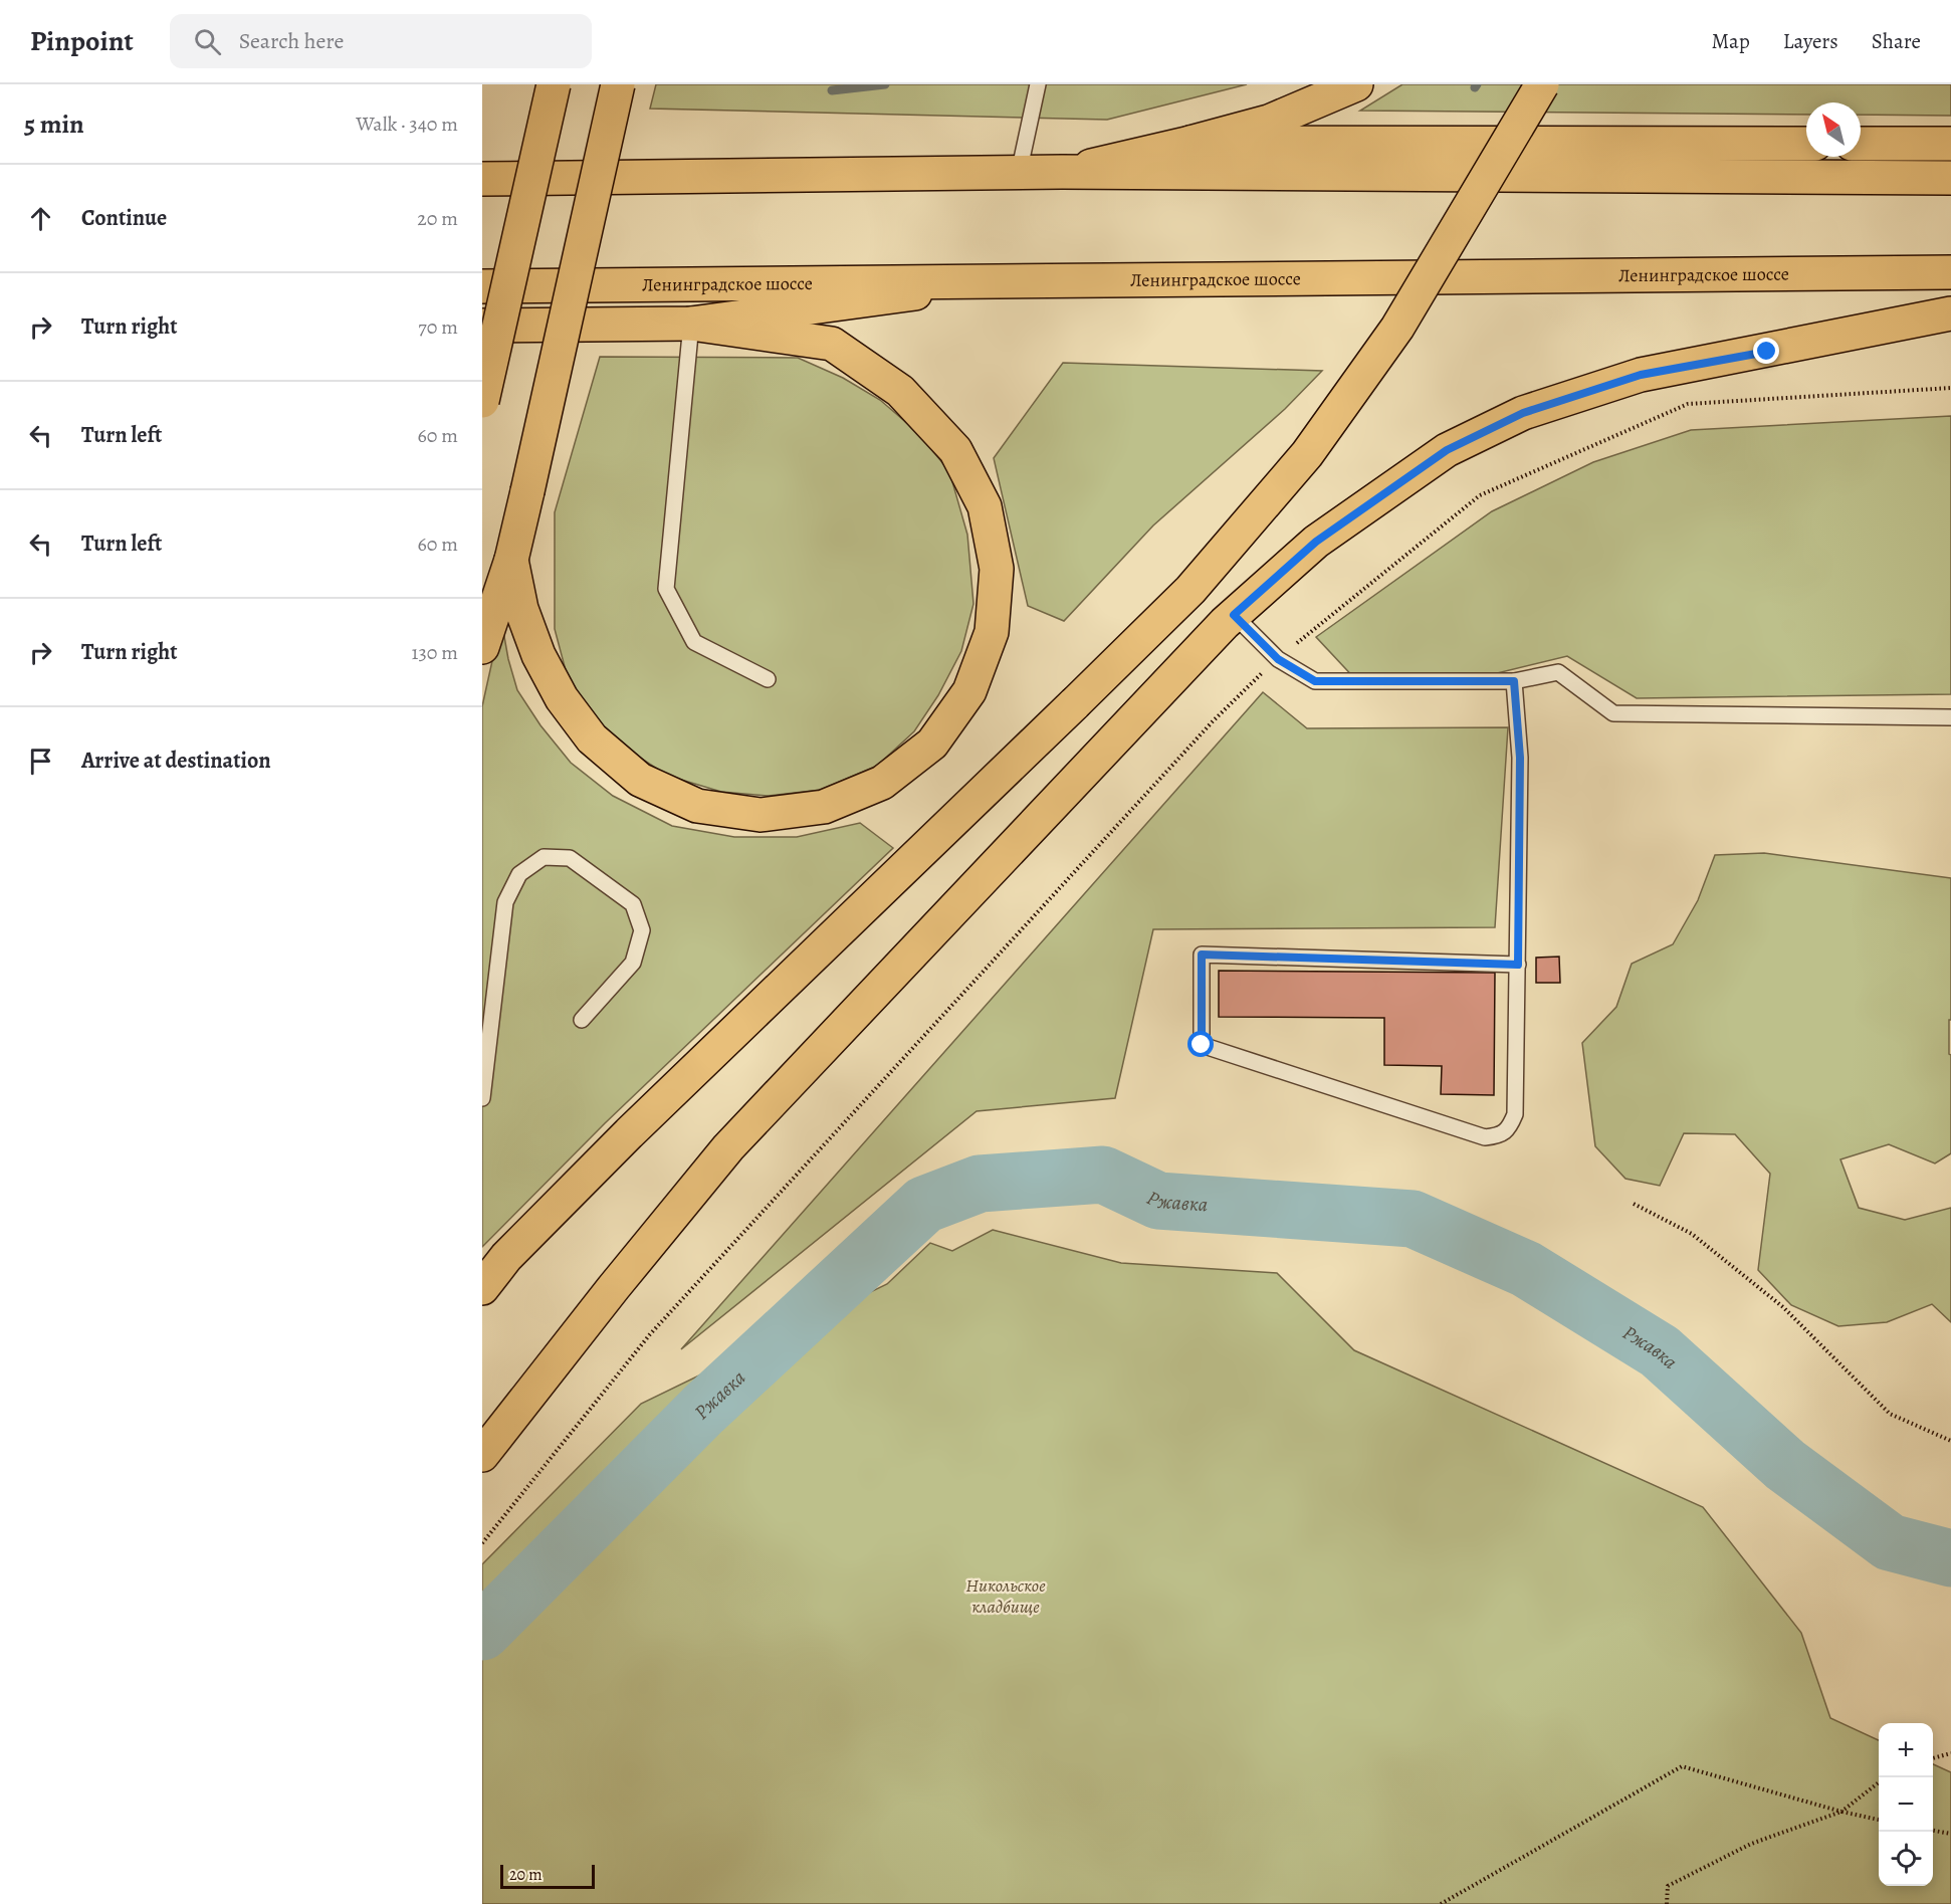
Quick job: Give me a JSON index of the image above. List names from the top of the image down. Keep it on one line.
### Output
{"streets":{"main road":["Ленинградское шоссе"]},"water":["Ржавка"],"parks":["Никольское кладбище"],"scale_bar":"20 m","north":"top left","page":{"header":"Pinpoint","search":"Search here","nav":["Map","Layers","Share"],"heading":["5 min","Walk · 340 m"],"list":[["Continue","20 m"],["Turn right","70 m"],["Turn left","60 m"],["Turn left","60 m"],["Turn right","130 m"],"Arrive at destination"],"map_buttons":["+","−"],"scale":"20 m"}}
